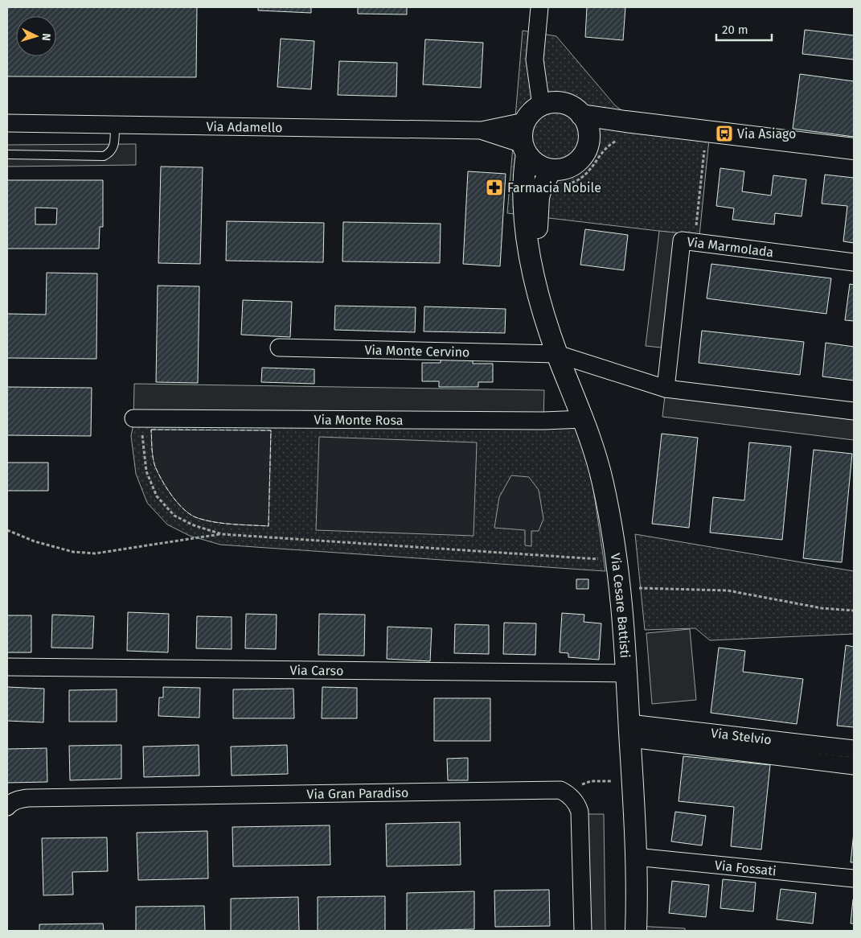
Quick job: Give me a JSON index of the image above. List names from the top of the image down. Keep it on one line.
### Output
{"streets":{"street":["Via Adamello","Via Marmolada","Via Monte Cervino","Via Monte Rosa","Via Cesare Battisti","Via Carso","Via Stelvio","Via Gran Paradiso","Via Fossati"]},"crossings":[["Via Adamello","Via Cesare Battisti"],["Via Monte Cervino","Via Cesare Battisti"],["Via Monte Rosa","Via Cesare Battisti"],["Via Cesare Battisti","Via Carso"],["Via Cesare Battisti","Via Stelvio"],["Via Cesare Battisti","Via Fossati"]],"places":{"bus stop":["Via Asiago"],"pharmacy":["Farmacia Nobile"]},"scale_bar":"20 m","north":"right"}
